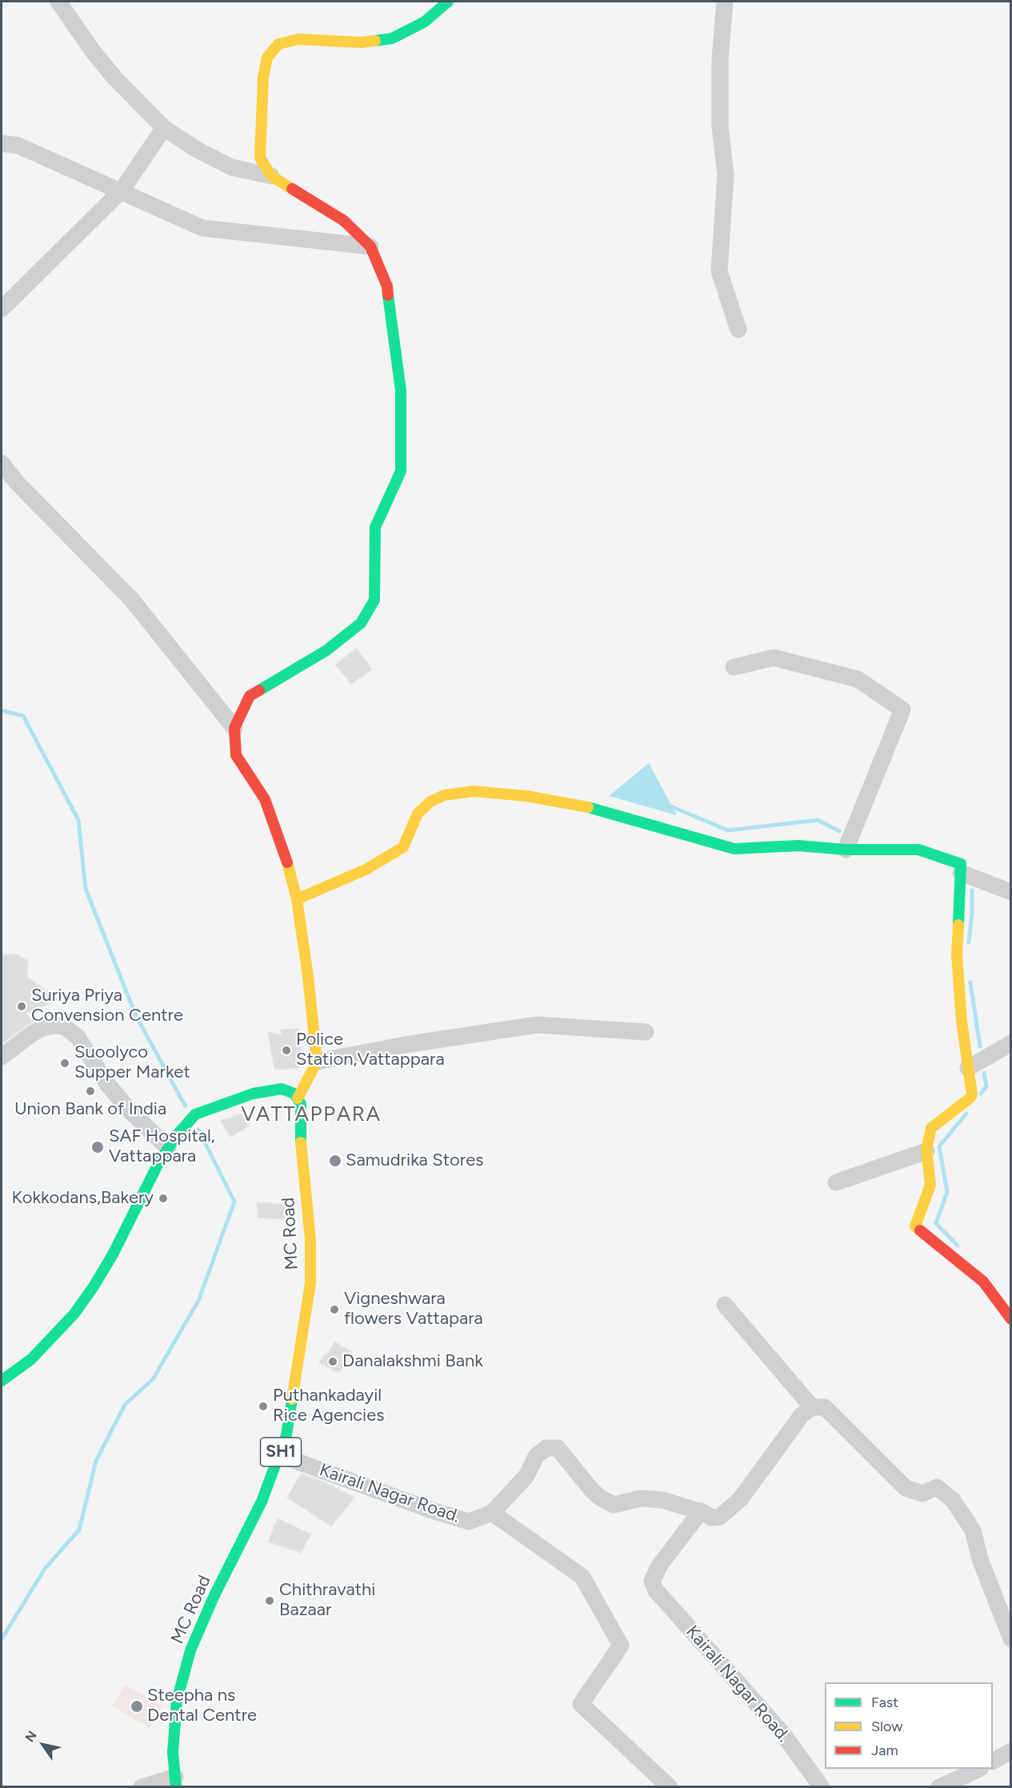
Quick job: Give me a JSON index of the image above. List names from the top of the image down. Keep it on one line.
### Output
{"streets":{"main road":["MC Road","SH1"],"street":["Kairali Nagar Road."]},"crossings":[["MC Road","Kairali Nagar Road."]],"districts":["VATTAPPARA"],"places":["Suriya Priya Convension Centre","Police Station,Vattappara","Suoolyco Supper Market","Union Bank of India","SAF Hospital, Vattappara","Samudrika Stores","Kokkodans,Bakery","Vigneshwara flowers Vattapara","Danalakshmi Bank","Puthankadayil Rice Agencies","Chithravathi Bazaar","Steepha ns Dental Centre"],"legend":["Fast","Slow","Jam"],"north":"top left"}
